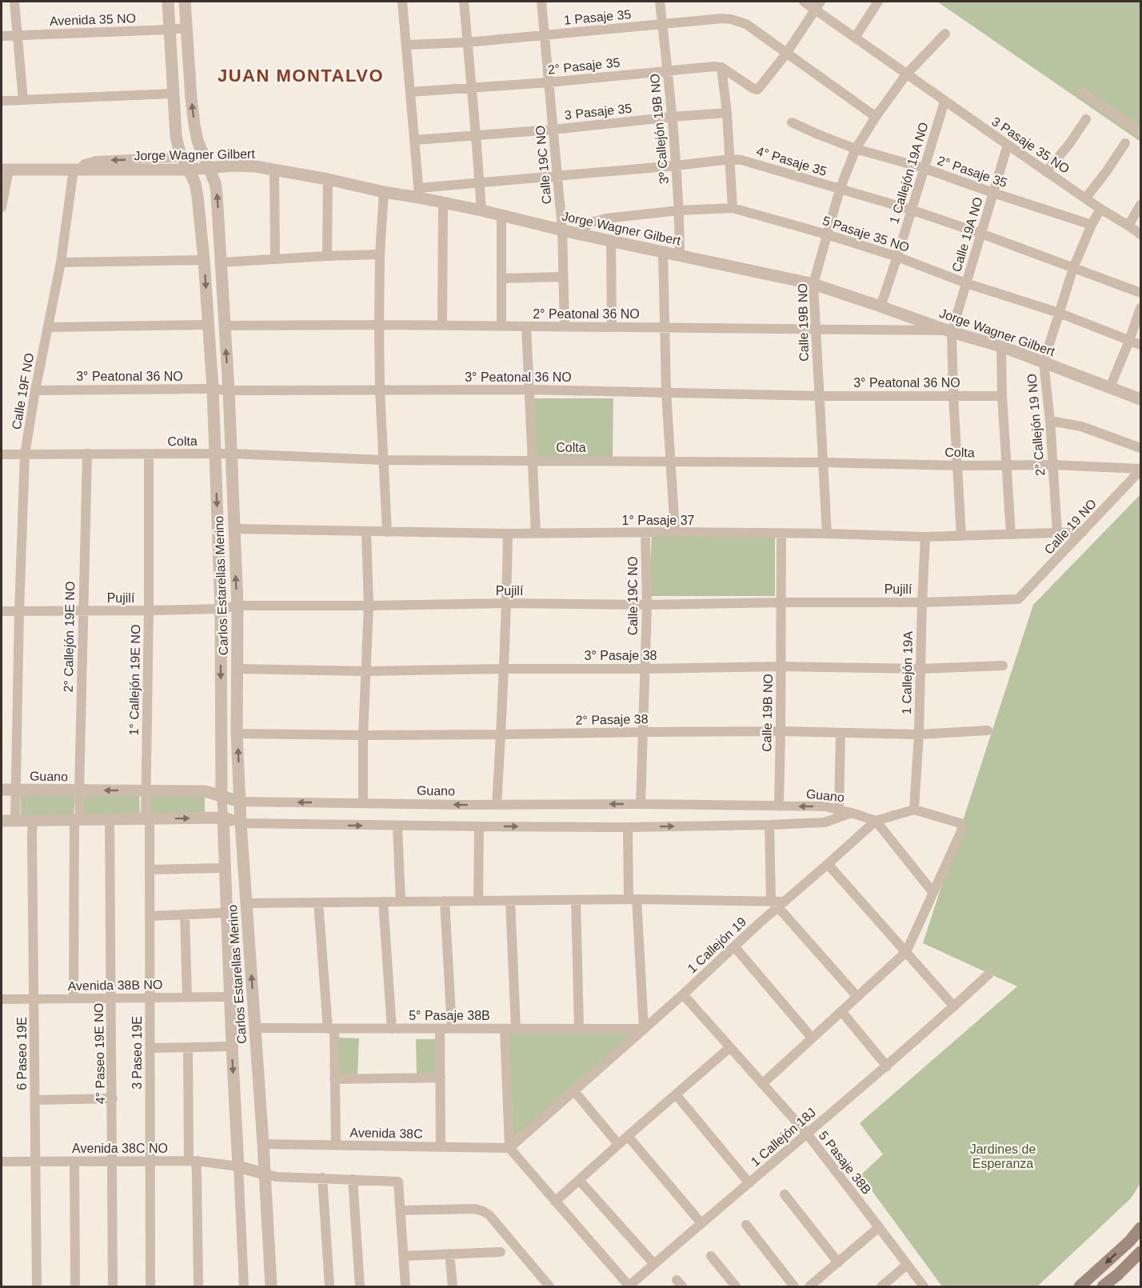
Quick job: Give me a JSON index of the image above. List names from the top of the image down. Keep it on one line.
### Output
{"streets":{"street":["1 Pasaje 35","Avenida 35 NO","2° Pasaje 35","3 Pasaje 35","3º Callejón 19B NO","3 Pasaje 35 NO","Jorge Wagner Gilbert","4° Pasaje 35","Calle 19C NO","1 Callejón 19A NO","5 Pasaje 35 NO","Calle 19A NO","2° Peatonal 36 NO","Calle 19B NO","3° Peatonal 36 NO","Calle 19F NO","2° Callejón 19 NO","Colta","1° Pasaje 37","Calle 19 NO","Carlos Estarellas Merino","Pujilí","2° Callejón 19E NO","3° Pasaje 38","1 Callejón 19A","1° Callejón 19E NO","2° Pasaje 38","Guano","1 Callejón 19","Avenida 38B NO","5° Pasaje 38B","3 Paseo 19E","6 Paseo 19E","4° Paseo 19E NO","Avenida 38C","1 Callejón 18J","Avenida 38C NO","5 Pasaje 38B"]},"crossings":[["1 Pasaje 35","3º Callejón 19B NO"],["1 Pasaje 35","Calle 19C NO"],["1 Pasaje 35","Calle 19B NO"],["Avenida 35 NO","Carlos Estarellas Merino"],["2° Pasaje 35","3º Callejón 19B NO"],["2° Pasaje 35","Calle 19C NO"],["2° Pasaje 35","1 Callejón 19A NO"],["2° Pasaje 35","Calle 19A NO"],["2° Pasaje 35","Calle 19B NO"],["2° Pasaje 35","2° Callejón 19 NO"],["3 Pasaje 35","3º Callejón 19B NO"],["3 Pasaje 35","Calle 19C NO"],["3º Callejón 19B NO","Jorge Wagner Gilbert"],["3º Callejón 19B NO","4° Pasaje 35"],["3º Callejón 19B NO","5 Pasaje 35 NO"],["3 Pasaje 35 NO","1 Callejón 19A NO"],["3 Pasaje 35 NO","Calle 19A NO"],["3 Pasaje 35 NO","Calle 19B NO"],["3 Pasaje 35 NO","2° Callejón 19 NO"],["Jorge Wagner Gilbert","4° Pasaje 35"],["Jorge Wagner Gilbert","Calle 19C NO"],["Jorge Wagner Gilbert","1 Callejón 19A NO"],["Jorge Wagner Gilbert","5 Pasaje 35 NO"],["Jorge Wagner Gilbert","Calle 19A NO"],["Jorge Wagner Gilbert","2° Peatonal 36 NO"],["Jorge Wagner Gilbert","Calle 19B NO"],["Jorge Wagner Gilbert","Calle 19F NO"],["Jorge Wagner Gilbert","2° Callejón 19 NO"],["Jorge Wagner Gilbert","Carlos Estarellas Merino"],["4° Pasaje 35","Calle 19C NO"],["4° Pasaje 35","1 Callejón 19A NO"],["4° Pasaje 35","Calle 19A NO"],["4° Pasaje 35","Calle 19B NO"],["4° Pasaje 35","2° Callejón 19 NO"],["Calle 19C NO","2° Peatonal 36 NO"],["Calle 19C NO","1° Pasaje 37"],["Calle 19C NO","Pujilí"],["Calle 19C NO","3° Pasaje 38"],["Calle 19C NO","2° Pasaje 38"],["Calle 19C NO","Guano"],["1 Callejón 19A NO","5 Pasaje 35 NO"],["5 Pasaje 35 NO","Calle 19A NO"],["5 Pasaje 35 NO","Calle 19B NO"],["5 Pasaje 35 NO","2° Callejón 19 NO"],["Calle 19A NO","2° Peatonal 36 NO"],["2° Peatonal 36 NO","Calle 19B NO"],["2° Peatonal 36 NO","Carlos Estarellas Merino"],["Calle 19B NO","3° Peatonal 36 NO"],["Calle 19B NO","Colta"],["Calle 19B NO","1° Pasaje 37"],["Calle 19B NO","Pujilí"],["Calle 19B NO","3° Pasaje 38"],["Calle 19B NO","2° Pasaje 38"],["Calle 19B NO","Guano"],["3° Peatonal 36 NO","Calle 19F NO"],["3° Peatonal 36 NO","Carlos Estarellas Merino"],["Calle 19F NO","Colta"],["Calle 19F NO","Pujilí"],["Calle 19F NO","Guano"],["2° Callejón 19 NO","Colta"],["2° Callejón 19 NO","1° Pasaje 37"],["Colta","Calle 19 NO"],["Colta","Carlos Estarellas Merino"],["Colta","2° Callejón 19E NO"],["Colta","1° Callejón 19E NO"],["1° Pasaje 37","Calle 19 NO"],["1° Pasaje 37","Carlos Estarellas Merino"],["1° Pasaje 37","1 Callejón 19A"],["Calle 19 NO","Pujilí"],["Carlos Estarellas Merino","Pujilí"],["Carlos Estarellas Merino","3° Pasaje 38"],["Carlos Estarellas Merino","2° Pasaje 38"],["Carlos Estarellas Merino","Guano"],["Carlos Estarellas Merino","Avenida 38B NO"],["Carlos Estarellas Merino","5° Pasaje 38B"],["Carlos Estarellas Merino","Avenida 38C"],["Carlos Estarellas Merino","Avenida 38C NO"],["Pujilí","2° Callejón 19E NO"],["Pujilí","1 Callejón 19A"],["Pujilí","1° Callejón 19E NO"],["2° Callejón 19E NO","Guano"],["2° Callejón 19E NO","Avenida 38B NO"],["3° Pasaje 38","1 Callejón 19A"],["1 Callejón 19A","2° Pasaje 38"],["1 Callejón 19A","1 Callejón 19"],["1° Callejón 19E NO","Guano"],["1° Callejón 19E NO","3 Paseo 19E"],["Guano","3 Paseo 19E"],["Guano","6 Paseo 19E"],["Guano","4° Paseo 19E NO"],["1 Callejón 19","5° Pasaje 38B"],["1 Callejón 19","Avenida 38C"],["1 Callejón 19","5 Pasaje 38B"],["Avenida 38B NO","3 Paseo 19E"],["Avenida 38B NO","6 Paseo 19E"],["Avenida 38B NO","4° Paseo 19E NO"],["3 Paseo 19E","Avenida 38C NO"],["6 Paseo 19E","Avenida 38C NO"],["4° Paseo 19E NO","Avenida 38C NO"],["1 Callejón 18J","5 Pasaje 38B"]],"districts":["JUAN MONTALVO"],"parks":["Jardines de Esperanza"]}
